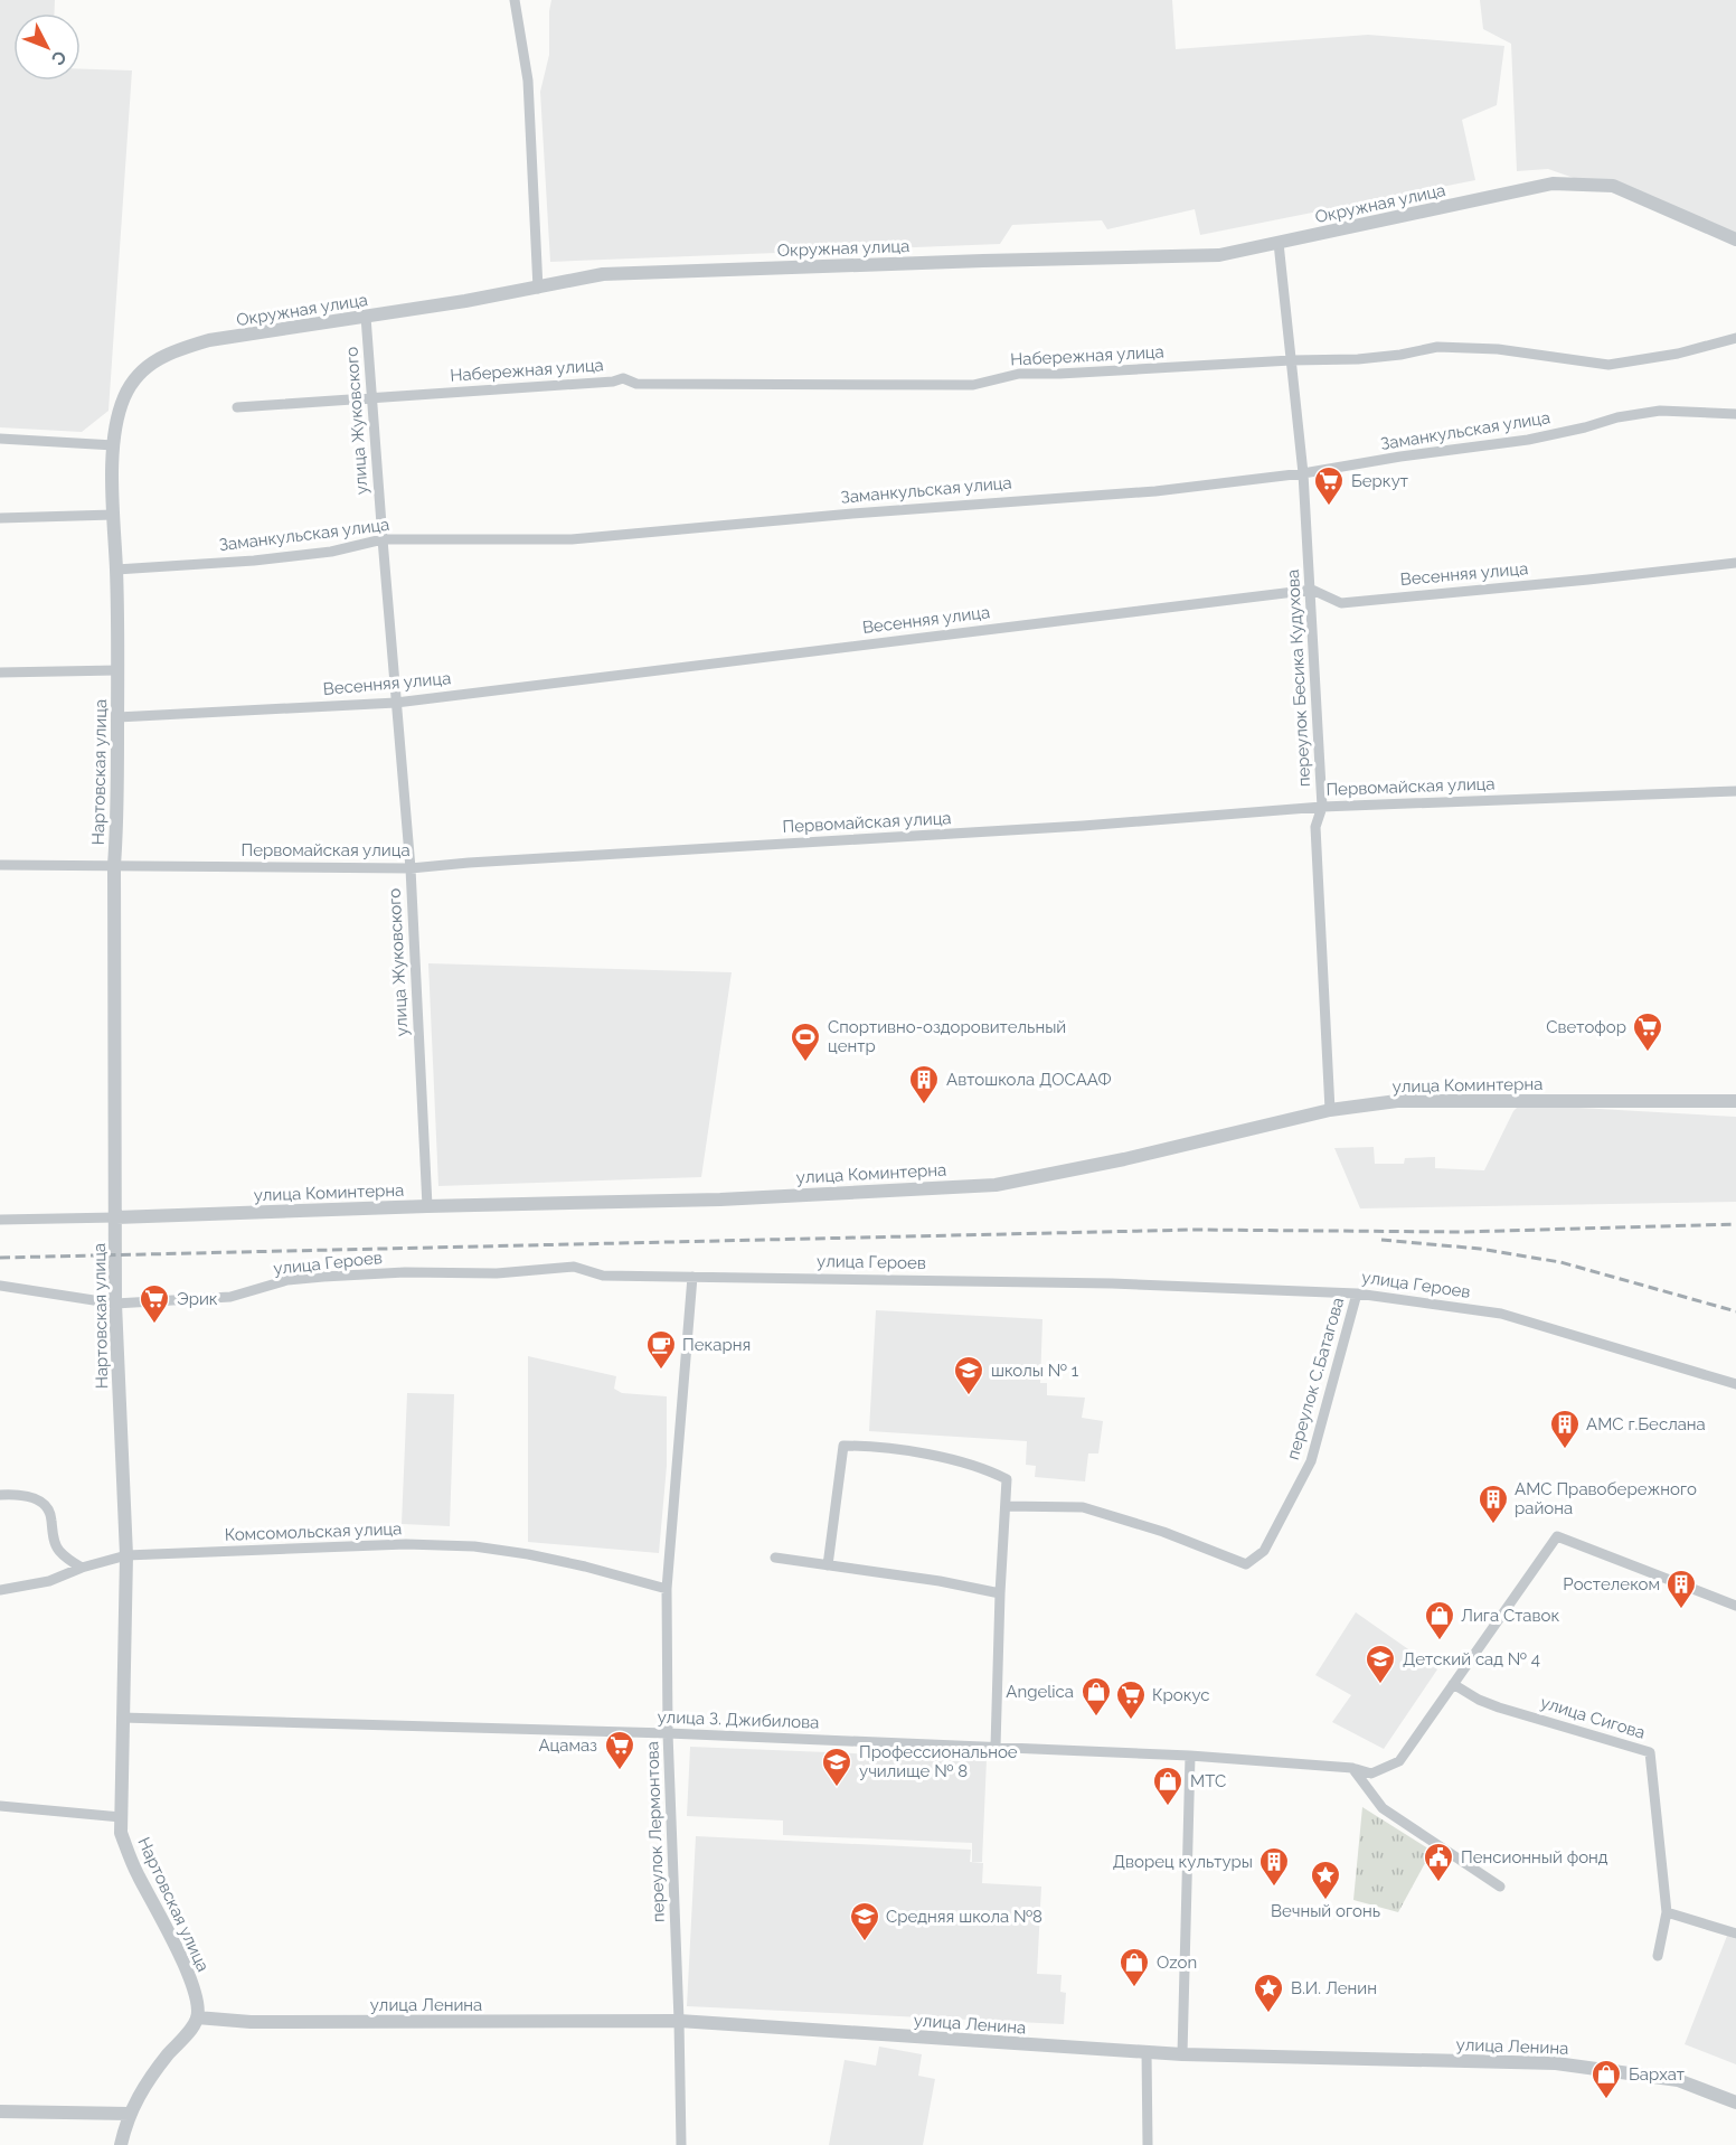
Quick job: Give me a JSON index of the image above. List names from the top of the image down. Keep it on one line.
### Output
{"streets":{"street":["Окружная улица","Набережная улица","улица Жуковского","Заманкульская улица","Весенняя улица","переулок Бесика Кудухова","Нартовская улица","Первомайская улица","улица Коминтерна","улица Героев","переулок С.Батагова","Комсомольская улица","улица Сигова","улица З. Джибилова","переулок Лермонтова","улица Ленина"]},"crossings":[["Окружная улица","улица Жуковского"],["Окружная улица","переулок Бесика Кудухова"],["Окружная улица","Нартовская улица"],["Набережная улица","улица Жуковского"],["Набережная улица","переулок Бесика Кудухова"],["улица Жуковского","Заманкульская улица"],["улица Жуковского","Весенняя улица"],["улица Жуковского","Первомайская улица"],["улица Жуковского","улица Коминтерна"],["Заманкульская улица","переулок Бесика Кудухова"],["Заманкульская улица","Нартовская улица"],["Весенняя улица","переулок Бесика Кудухова"],["Весенняя улица","Нартовская улица"],["переулок Бесика Кудухова","Первомайская улица"],["переулок Бесика Кудухова","улица Коминтерна"],["Нартовская улица","Первомайская улица"],["Нартовская улица","улица Коминтерна"],["Нартовская улица","улица Героев"],["Нартовская улица","Комсомольская улица"],["Нартовская улица","улица З. Джибилова"],["Нартовская улица","улица Ленина"],["улица Героев","переулок С.Батагова"],["улица Героев","переулок Лермонтова"],["Комсомольская улица","переулок Лермонтова"],["улица Сигова","улица З. Джибилова"],["улица З. Джибилова","переулок Лермонтова"],["переулок Лермонтова","улица Ленина"]],"places":{"supermarket":["Беркут","Светофор","Эрик","Крокус","Ацамаз"],"sports":["Спортивно-оздоровительный центр"],"building":["Автошкола ДОСААФ","АМС г.Беслана","АМС Правобережного района","Ростелеком","Дворец культуры"],"cafe":["Пекарня"],"school or university":["школы № 1","Детский сад № 4","Профессиональное училище № 8","Средняя школа №8"],"shop":["Лига Ставок","Angelica","МТС","Ozon","Бархат"],"public building":["Пенсионный фонд"],"place":["Вечный огонь","В.И. Ленин"]},"north":"bottom right"}
